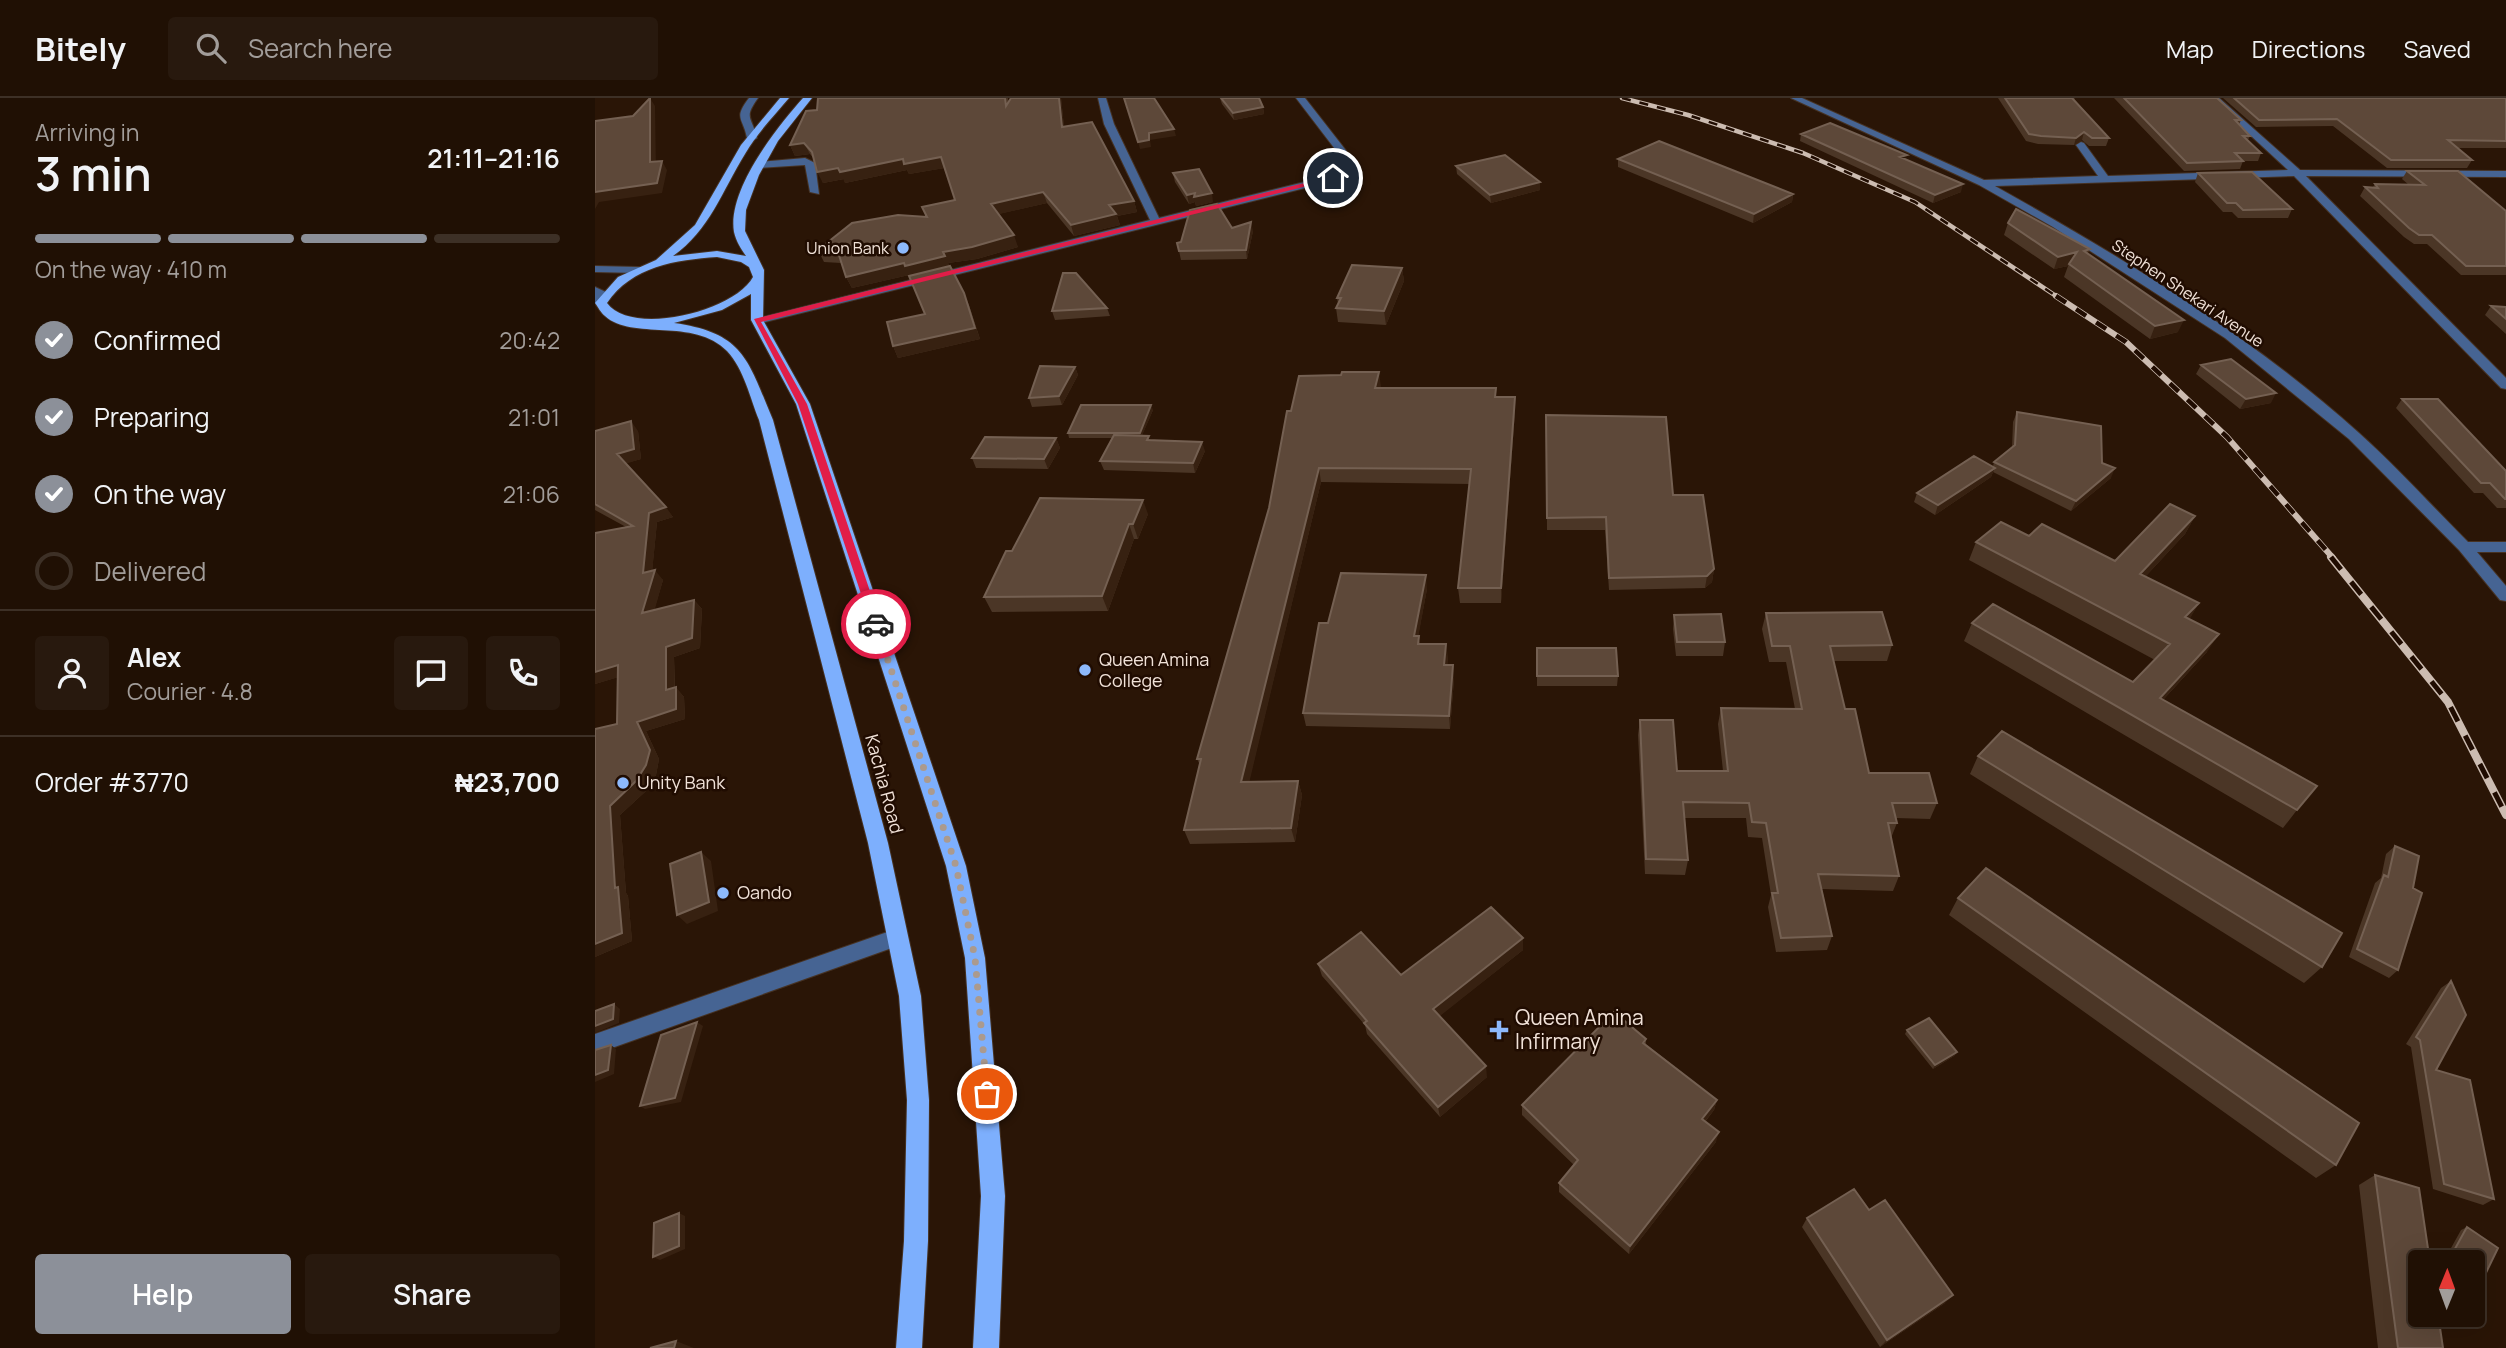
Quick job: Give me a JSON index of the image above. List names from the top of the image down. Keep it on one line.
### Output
{"streets":{"main road":["Kachia Road"],"street":["Stephen Shekari Avenue"]},"places":{"other":["Union Bank","Queen Amina College","Unity Bank","Oando"],"health":["Queen Amina Infirmary"]},"north":"top","page":{"header":"Bitely","search":"Search here","nav":["Map","Directions","Saved"],"heading":["3 min","Arriving in","21:11–21:16"],"panel":["Alex","Courier · 4.8","Order #3770","₦23,700"],"bar":"On the way · 410 m","list":[["Confirmed","20:42"],["Preparing","21:01"],["On the way","21:06"],"Delivered"],"buttons":["Help","Share"]}}
